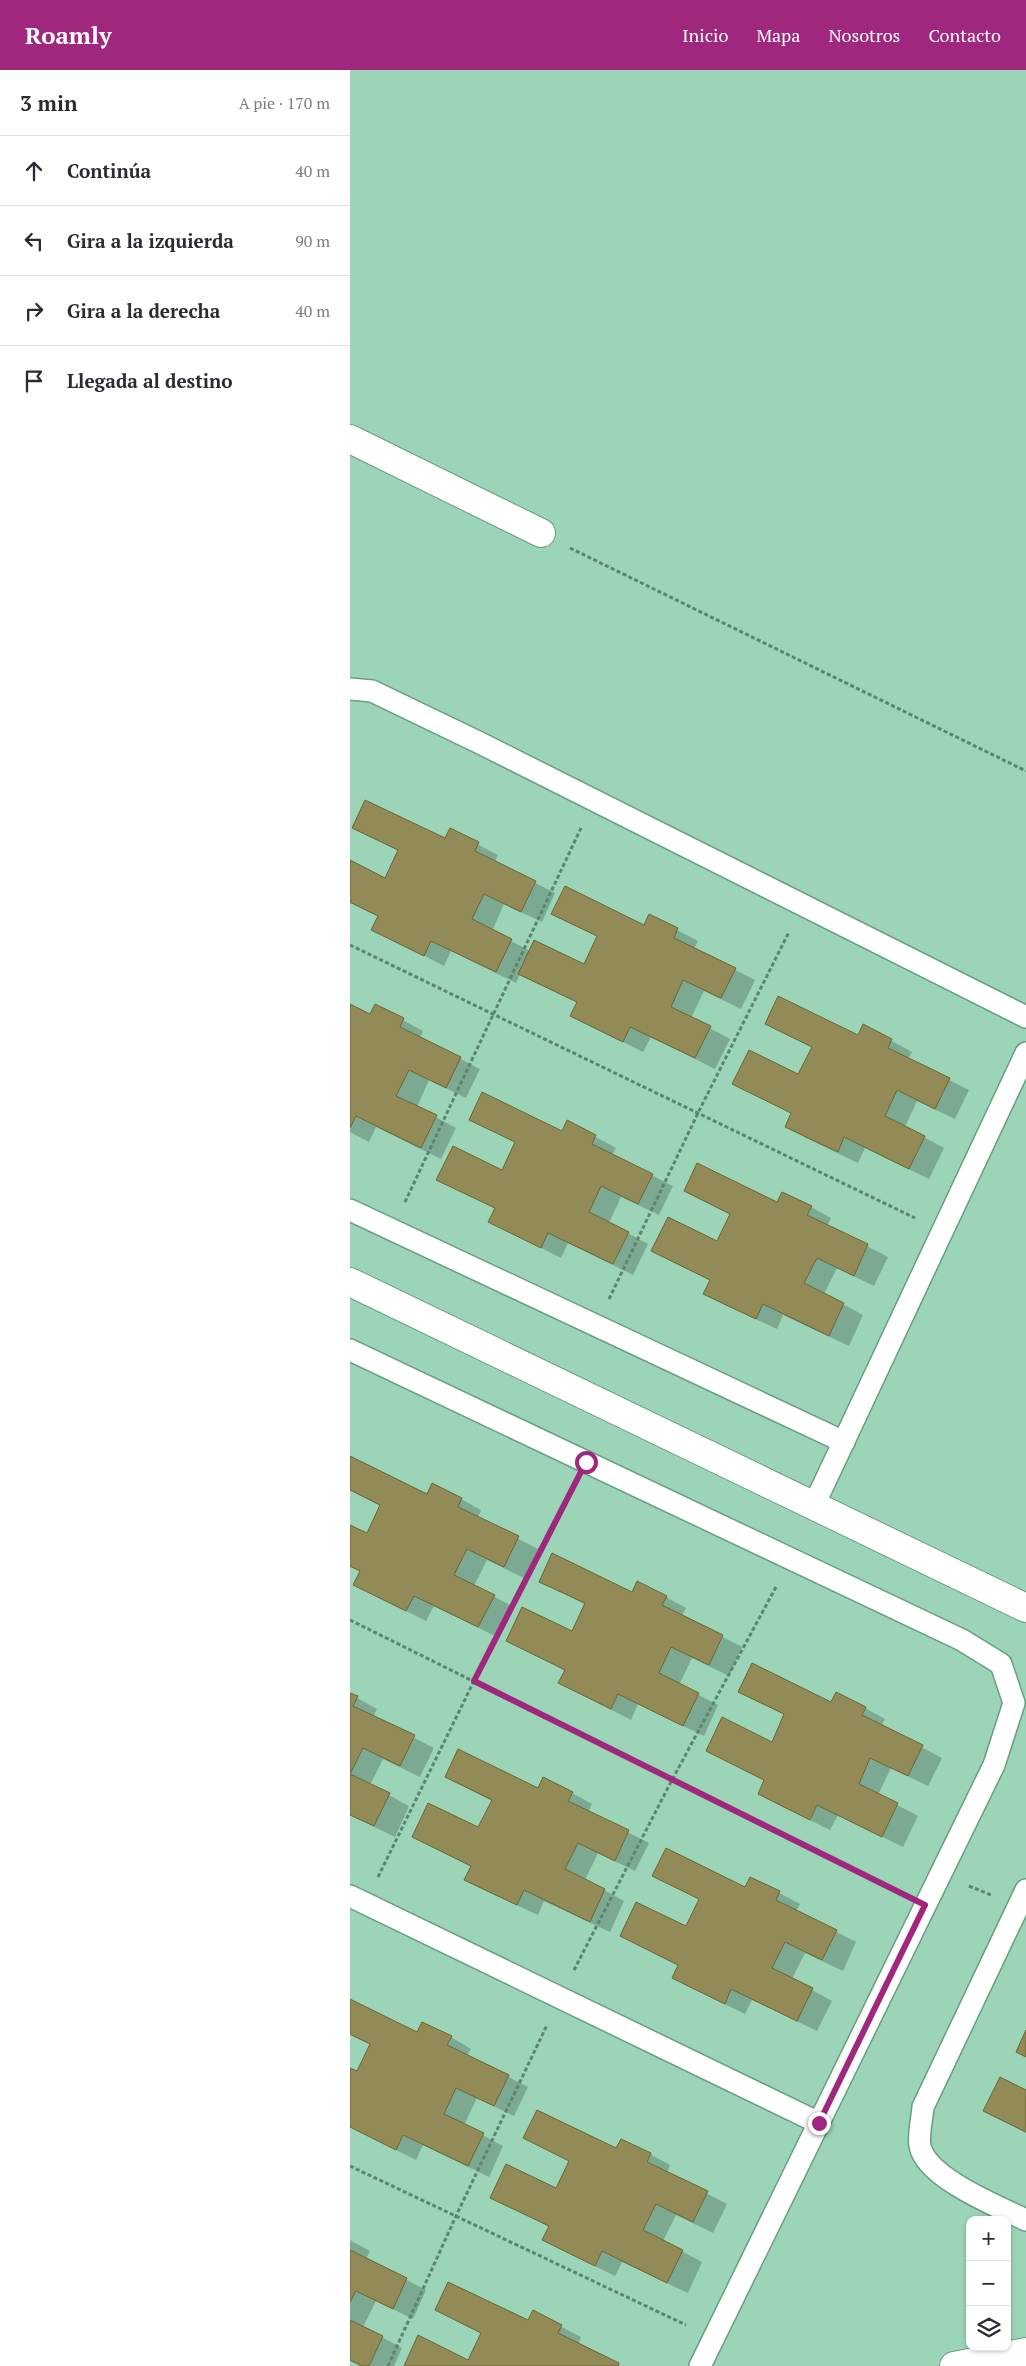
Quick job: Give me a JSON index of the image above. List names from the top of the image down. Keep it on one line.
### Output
{"page":{"header":"Roamly","nav":["Inicio","Mapa","Nosotros","Contacto"],"heading":["3 min","A pie · 170 m"],"list":[["Continúa","40 m"],["Gira a la izquierda","90 m"],["Gira a la derecha","40 m"],"Llegada al destino"],"map_buttons":["+","−"]}}
